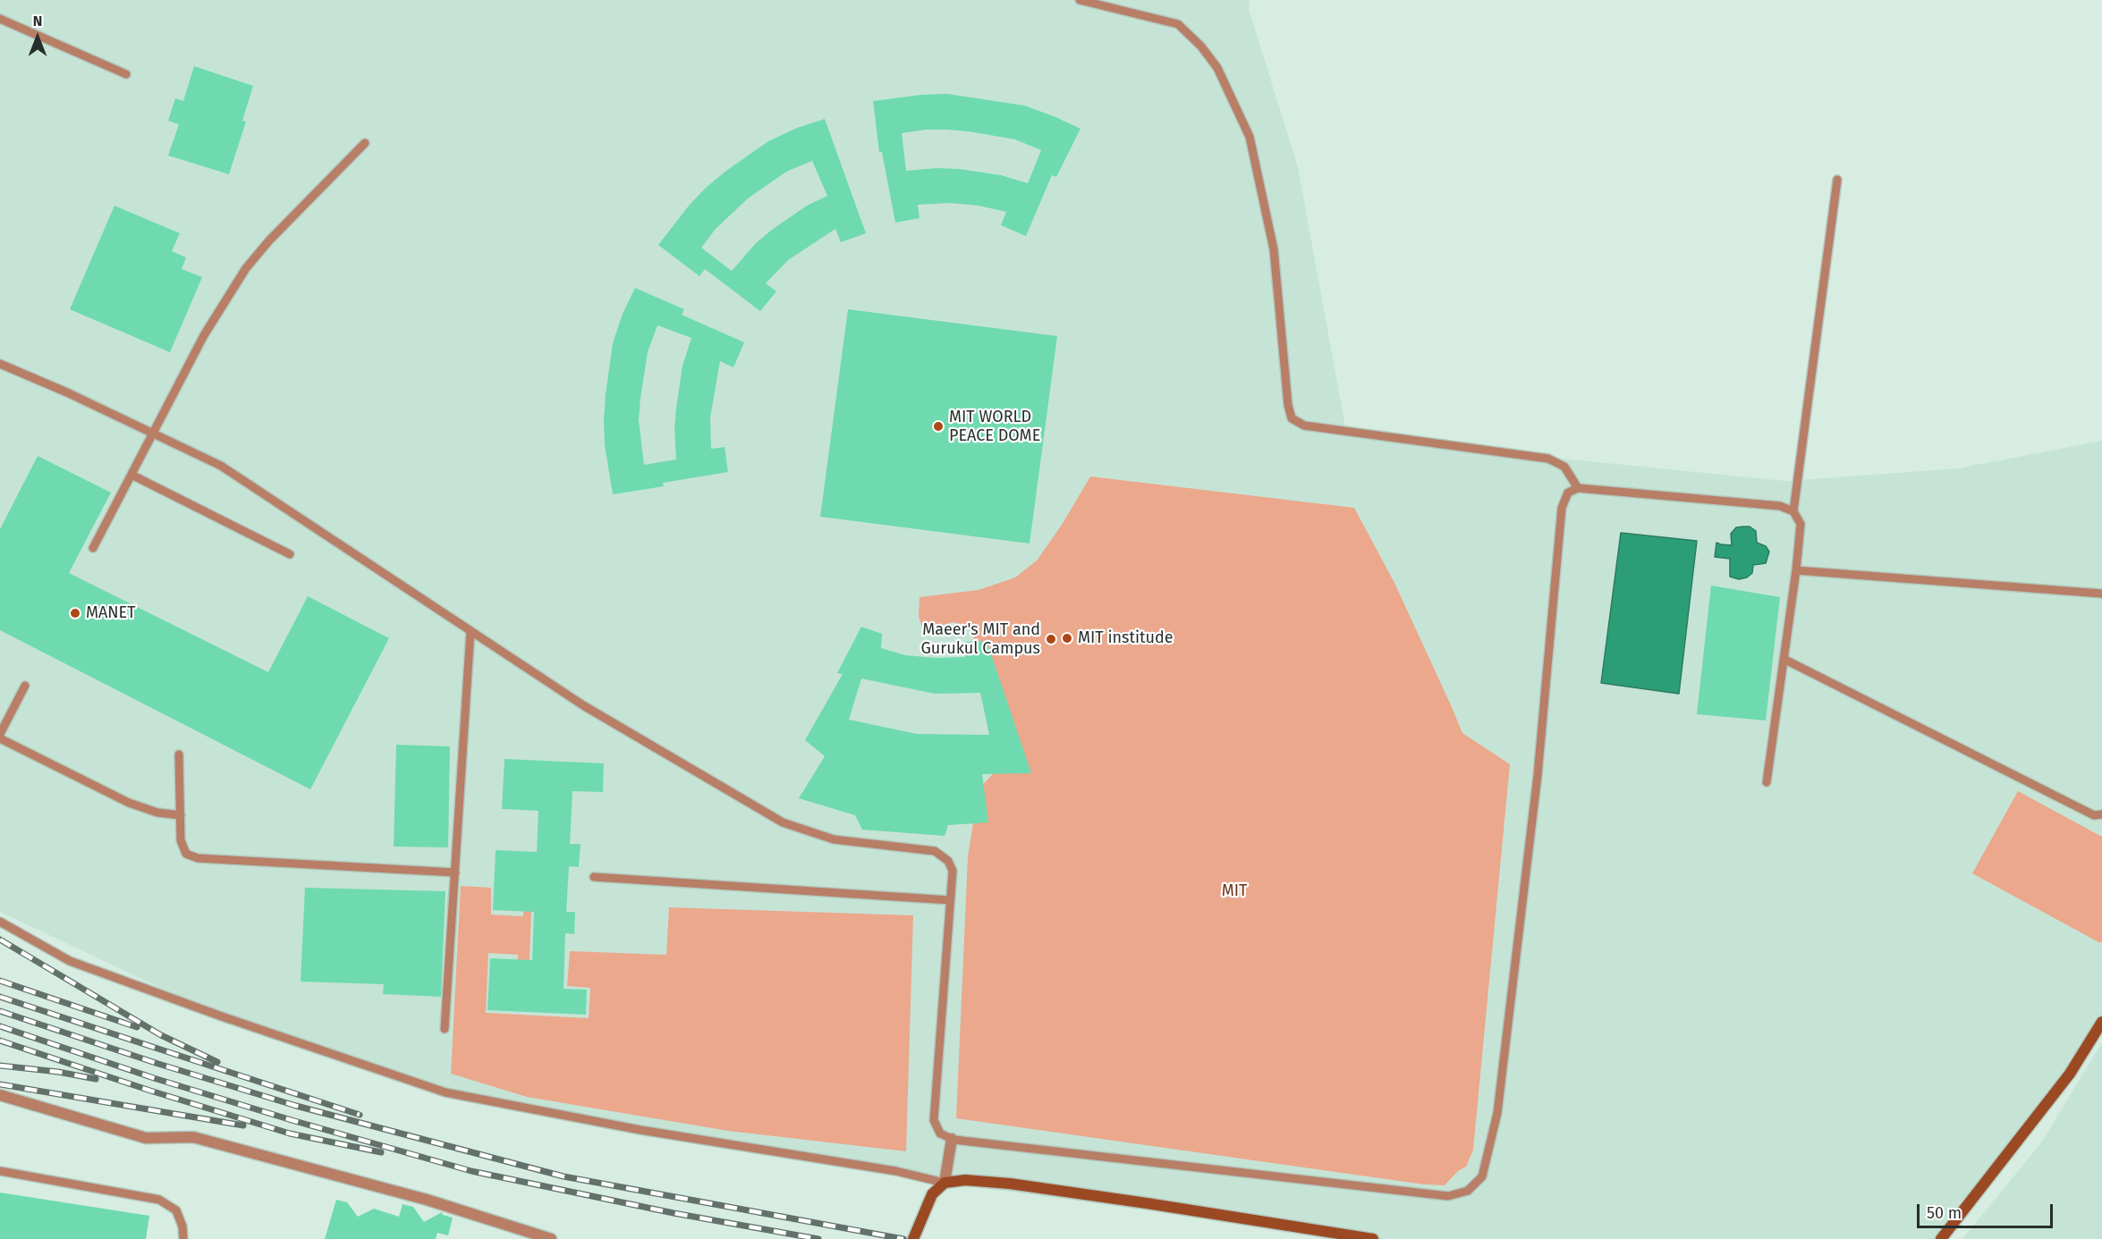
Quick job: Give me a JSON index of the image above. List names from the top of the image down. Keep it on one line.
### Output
{"parks":["MIT"],"places":["MIT WORLD PEACE DOME","MANET","MIT institude","Maeer's MIT and Gurukul Campus"],"scale_bar":"50 m","north":"top"}
